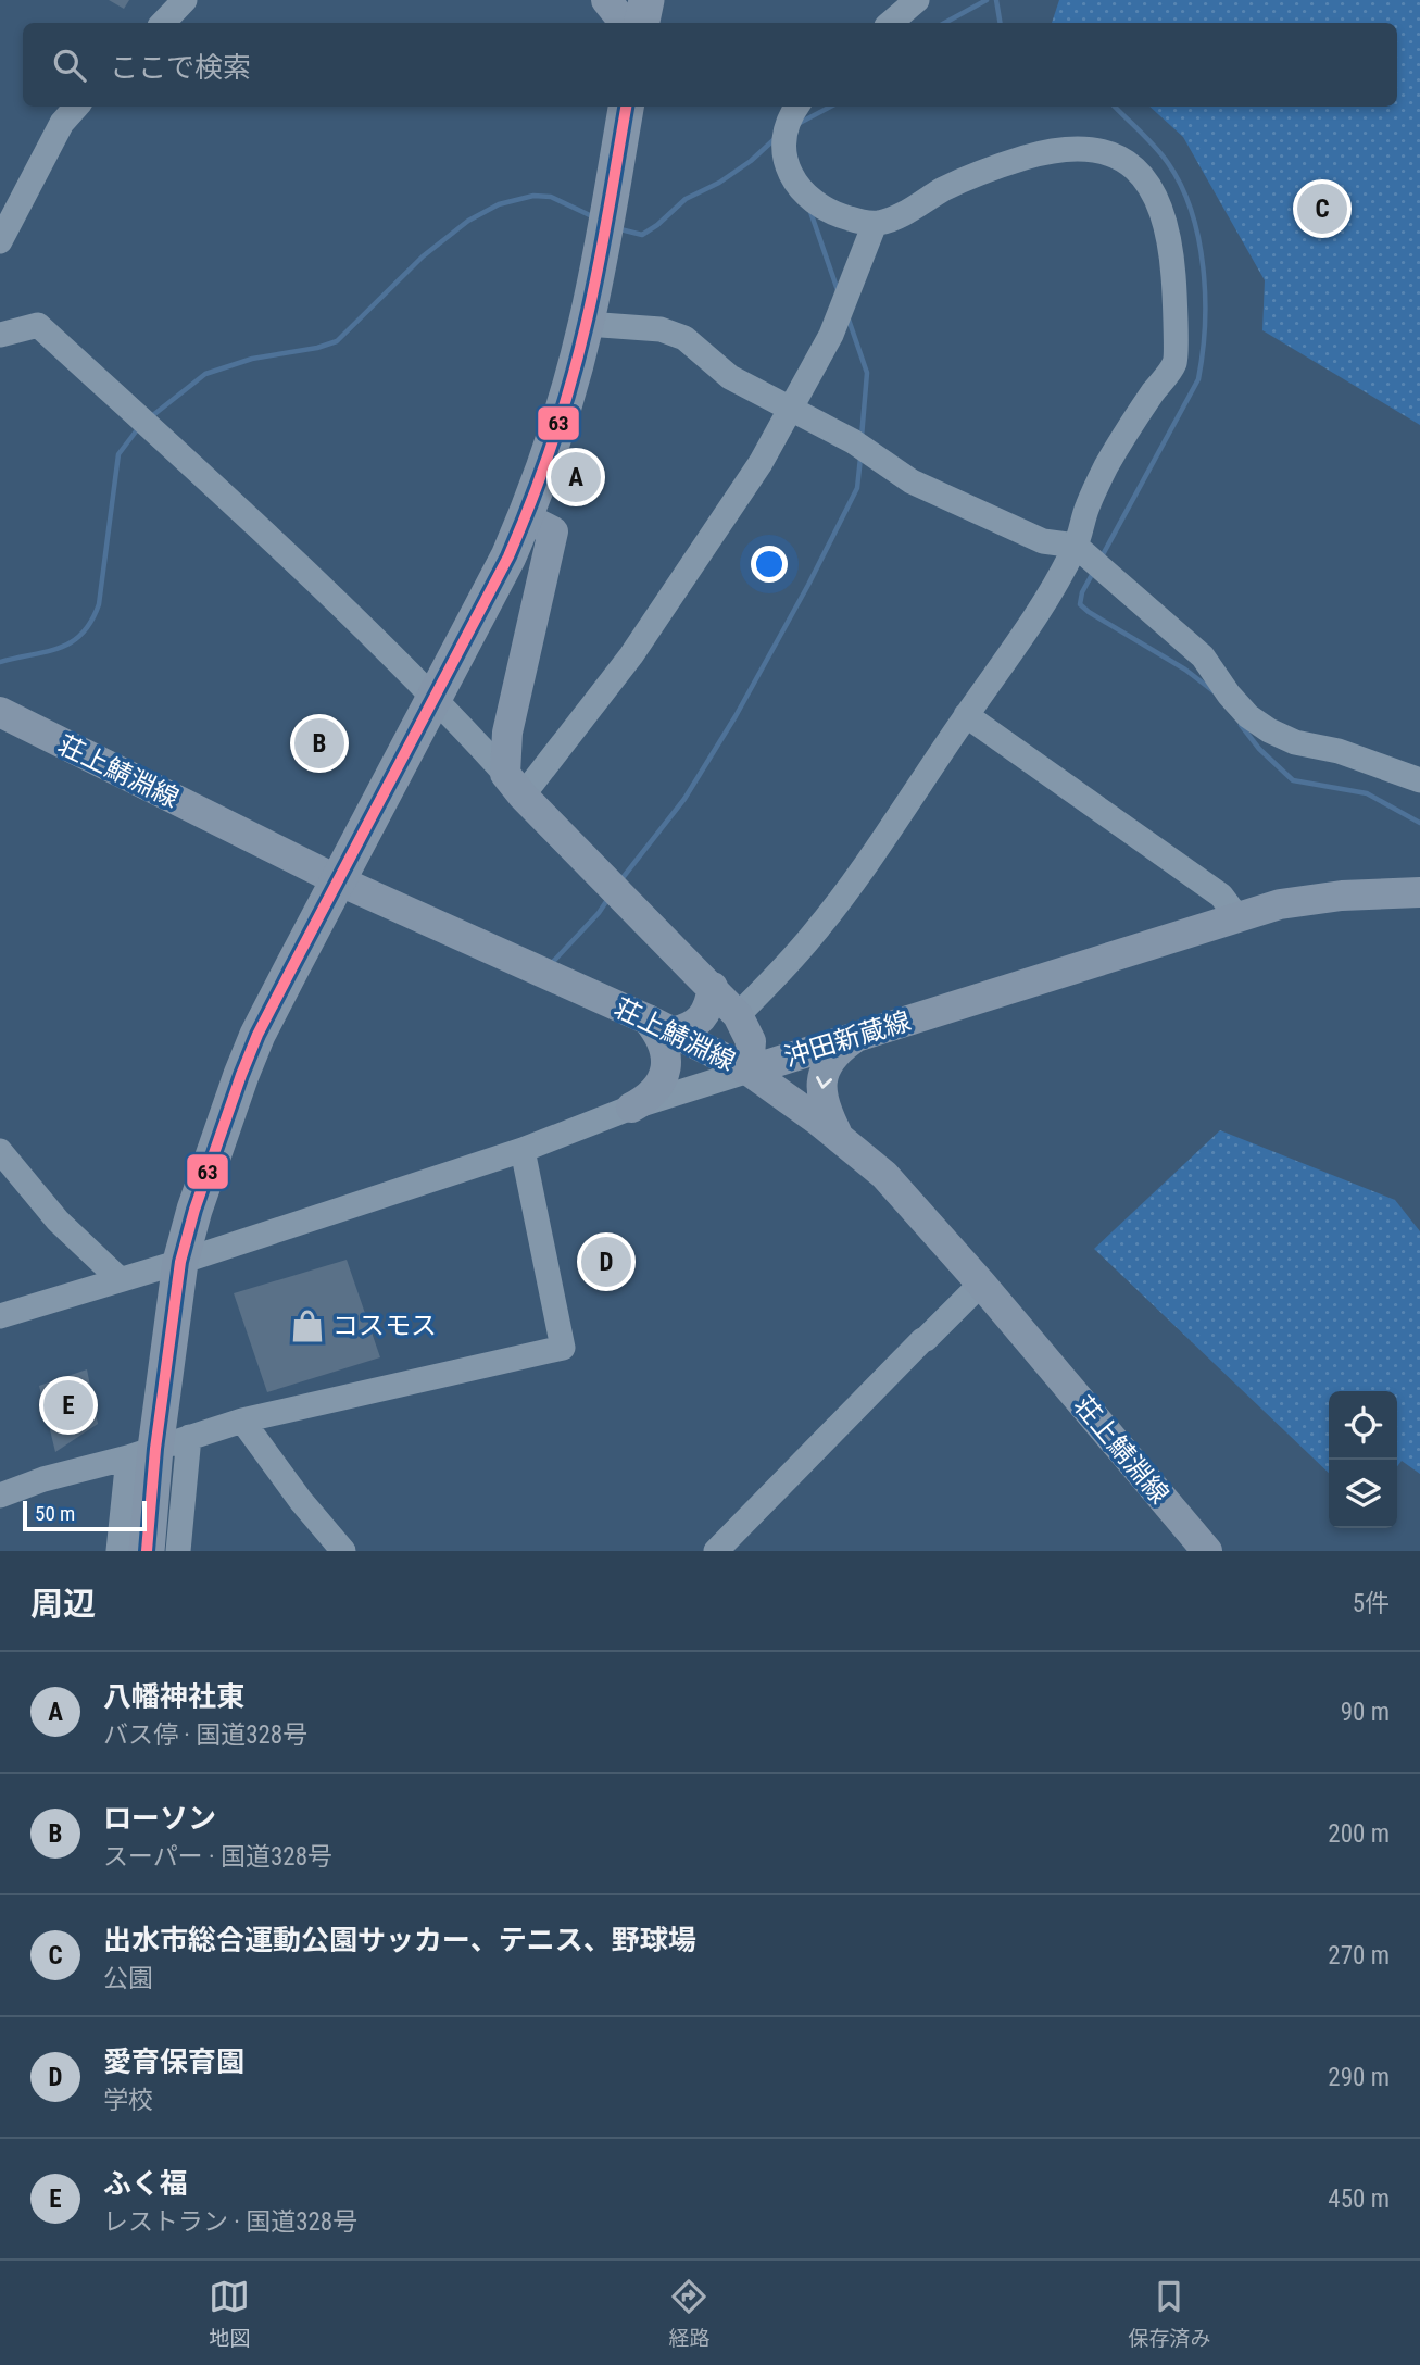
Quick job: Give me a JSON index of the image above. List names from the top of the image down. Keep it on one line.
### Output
{"streets":{"main road":["荘上鯖淵線","沖田新蔵線"]},"crossings":[["荘上鯖淵線","沖田新蔵線"]],"places":{"shop":["コスモス"]},"lines":["transit line 63"],"scale_bar":"50 m","page":{"search":"ここで検索","pins":["C","A","B","D","E"],"scale":"50 m","heading":["周辺","5件"],"list":[{"mark":"A","name":"八幡神社東","note":"バス停 · 国道328号","value":"90 m"},{"mark":"B","name":"ローソン","note":"スーパー · 国道328号","value":"200 m"},{"mark":"C","name":"出水市総合運動公園サッカー、テニス、野球場","note":"公園","value":"270 m"},{"mark":"D","name":"愛育保育園","note":"学校","value":"290 m"},{"mark":"E","name":"ふく福","note":"レストラン · 国道328号","value":"450 m"}],"nav":["地図","経路","保存済み"]}}
